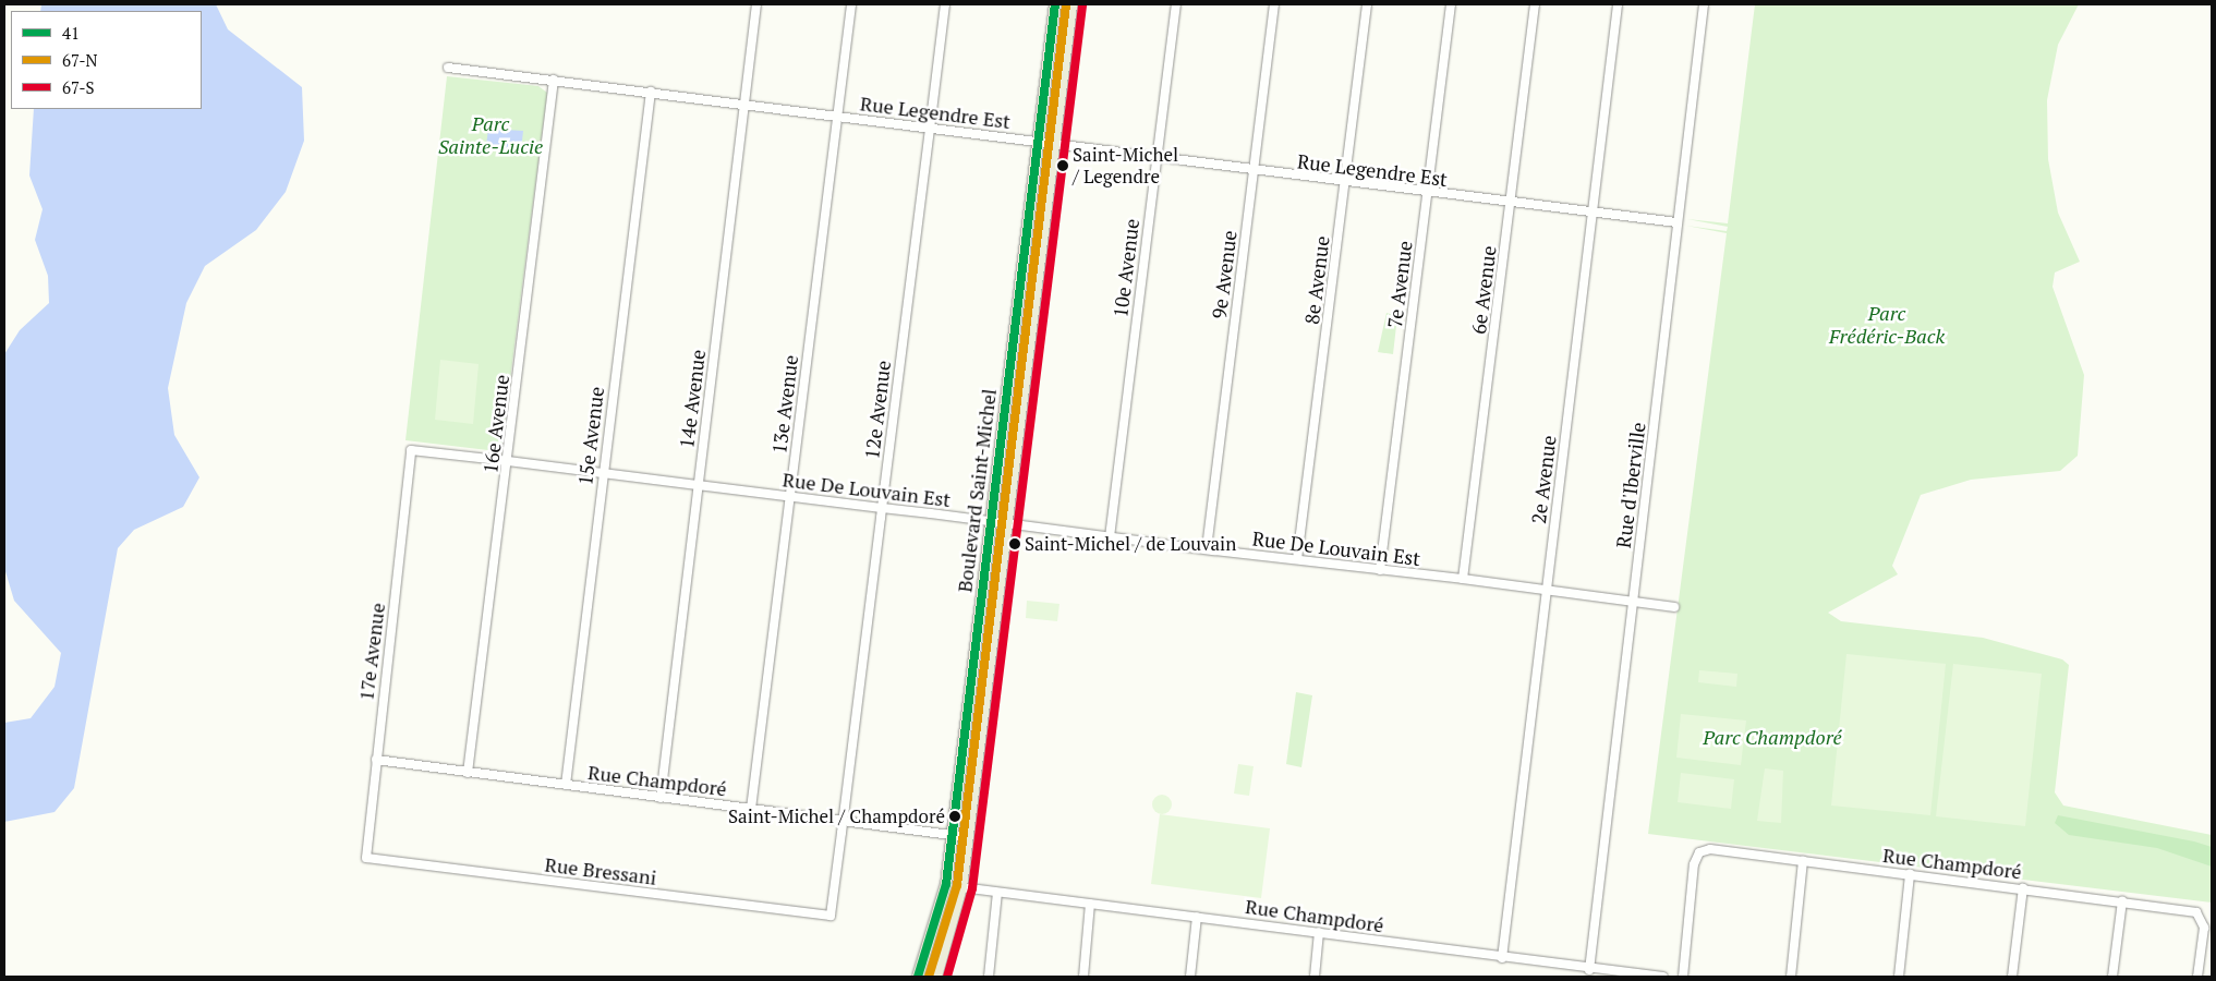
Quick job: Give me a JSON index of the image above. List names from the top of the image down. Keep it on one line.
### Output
{"streets":{"main road":["Boulevard Saint-Michel"],"street":["Rue Legendre Est","10e Avenue","9e Avenue","8e Avenue","7e Avenue","6e Avenue","14e Avenue","13e Avenue","12e Avenue","16e Avenue","15e Avenue","2e Avenue","Rue d'Iberville","Rue De Louvain Est","17e Avenue","Rue Champdoré","Rue Bressani"]},"crossings":[["Rue Legendre Est","10e Avenue"],["Rue Legendre Est","9e Avenue"],["Rue Legendre Est","8e Avenue"],["Rue Legendre Est","7e Avenue"],["Rue Legendre Est","6e Avenue"],["Rue Legendre Est","14e Avenue"],["Rue Legendre Est","13e Avenue"],["Rue Legendre Est","12e Avenue"],["Rue Legendre Est","16e Avenue"],["Rue Legendre Est","15e Avenue"],["Rue Legendre Est","2e Avenue"],["Rue Legendre Est","Rue d'Iberville"],["Rue Legendre Est","Boulevard Saint-Michel"],["10e Avenue","Rue De Louvain Est"],["9e Avenue","Rue De Louvain Est"],["8e Avenue","Rue De Louvain Est"],["7e Avenue","Rue De Louvain Est"],["6e Avenue","Rue De Louvain Est"],["14e Avenue","Rue De Louvain Est"],["14e Avenue","Rue Champdoré"],["13e Avenue","Rue De Louvain Est"],["13e Avenue","Rue Champdoré"],["12e Avenue","Rue De Louvain Est"],["12e Avenue","Rue Champdoré"],["12e Avenue","Rue Bressani"],["16e Avenue","Rue De Louvain Est"],["16e Avenue","Rue Champdoré"],["15e Avenue","Rue De Louvain Est"],["15e Avenue","Rue Champdoré"],["2e Avenue","Rue De Louvain Est"],["2e Avenue","Rue Champdoré"],["Rue d'Iberville","Rue De Louvain Est"],["Rue d'Iberville","Rue Champdoré"],["Rue De Louvain Est","Boulevard Saint-Michel"],["Rue De Louvain Est","17e Avenue"],["Boulevard Saint-Michel","Rue Champdoré"],["17e Avenue","Rue Champdoré"],["17e Avenue","Rue Bressani"]],"parks":["Parc Sainte-Lucie","Parc Frédéric-Back","Parc Champdoré"],"places":["Saint-Michel / Legendre","Saint-Michel / de Louvain","Saint-Michel / Champdoré"],"lines":["transit line 41","transit line 67-N","transit line 67-S"],"legend":["41","67-N","67-S"]}
